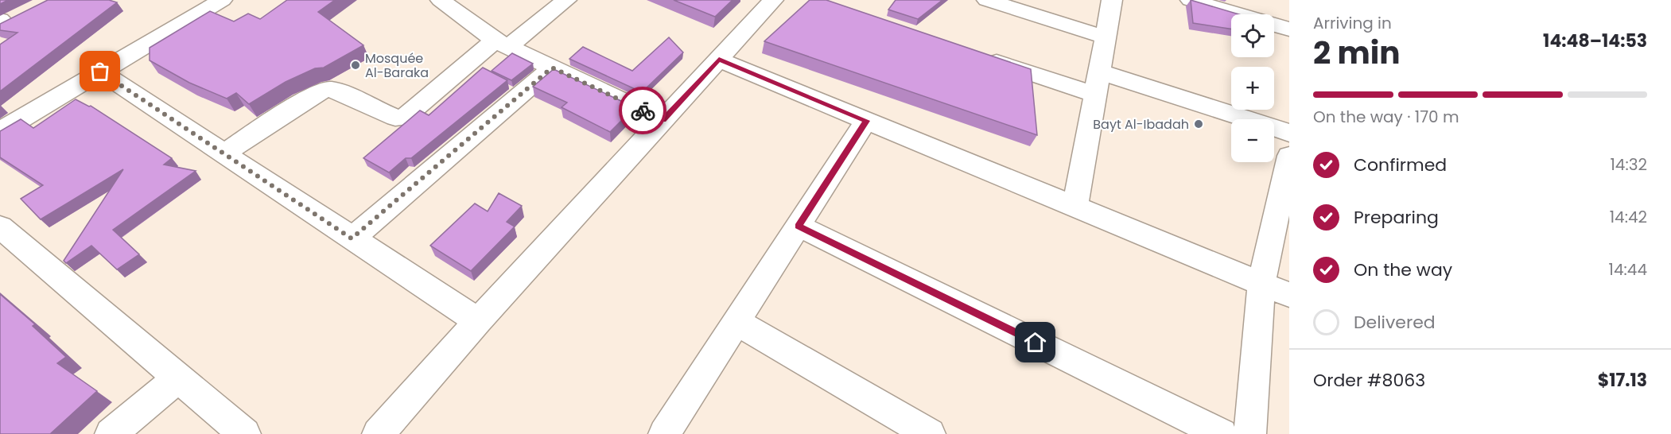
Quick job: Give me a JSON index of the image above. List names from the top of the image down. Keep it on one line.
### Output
{"places":["Mosquée Al-Baraka","Bayt Al-Ibadah"],"page":{"heading":["2 min","Arriving in","14:48–14:53"],"panel":["Order #8063","$17.13"],"map_buttons":["+","−"],"bar":"On the way · 170 m","list":[["Confirmed","14:32"],["Preparing","14:42"],["On the way","14:44"],"Delivered"]}}
